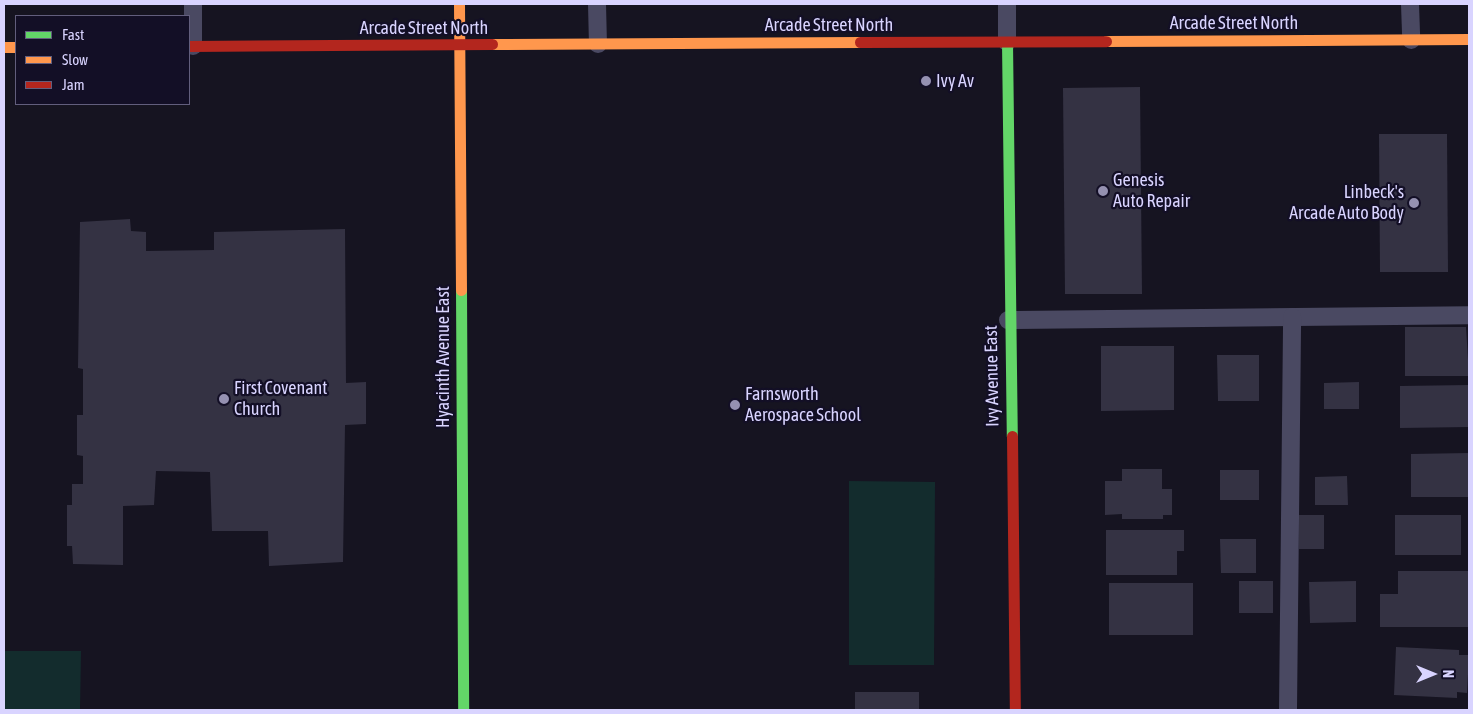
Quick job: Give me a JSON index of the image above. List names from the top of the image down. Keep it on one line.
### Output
{"streets":{"street":["Arcade Street North","Hyacinth Avenue East","Ivy Avenue East"]},"crossings":[["Arcade Street North","Hyacinth Avenue East"],["Arcade Street North","Ivy Avenue East"]],"places":["Ivy Av","Genesis Auto Repair","Linbeck's Arcade Auto Body","First Covenant Church","Farnsworth Aerospace School"],"legend":["Fast","Slow","Jam"],"north":"right"}
